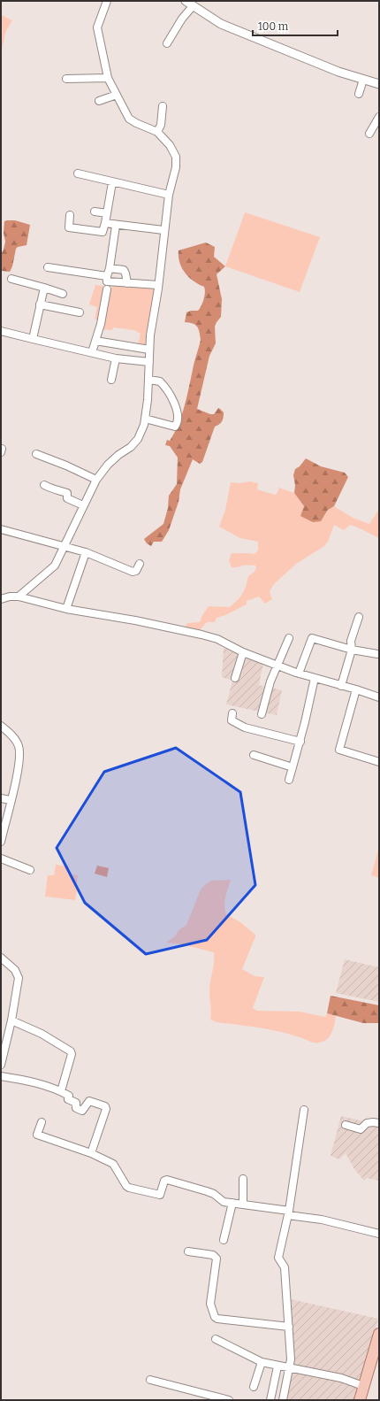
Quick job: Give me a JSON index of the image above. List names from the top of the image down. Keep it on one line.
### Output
{"scale_bar":"100 m"}
